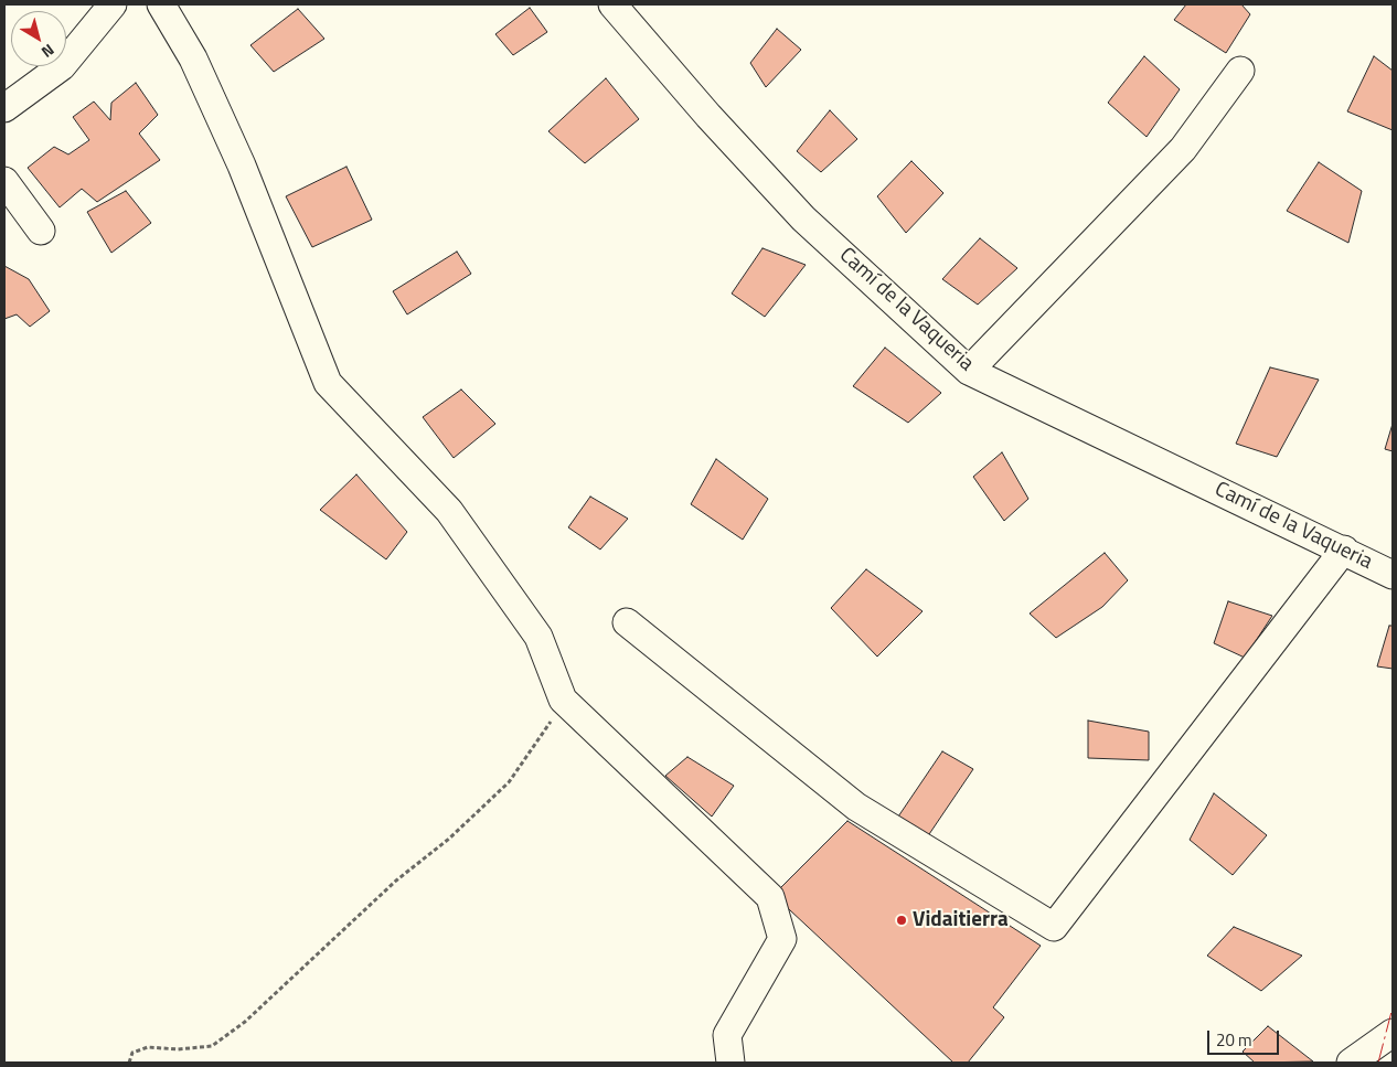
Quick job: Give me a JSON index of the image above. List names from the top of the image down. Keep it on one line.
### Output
{"streets":{"street":["Camí de la Vaqueria"]},"places":["Vidaitierra"],"scale_bar":"20 m","north":"bottom right"}
